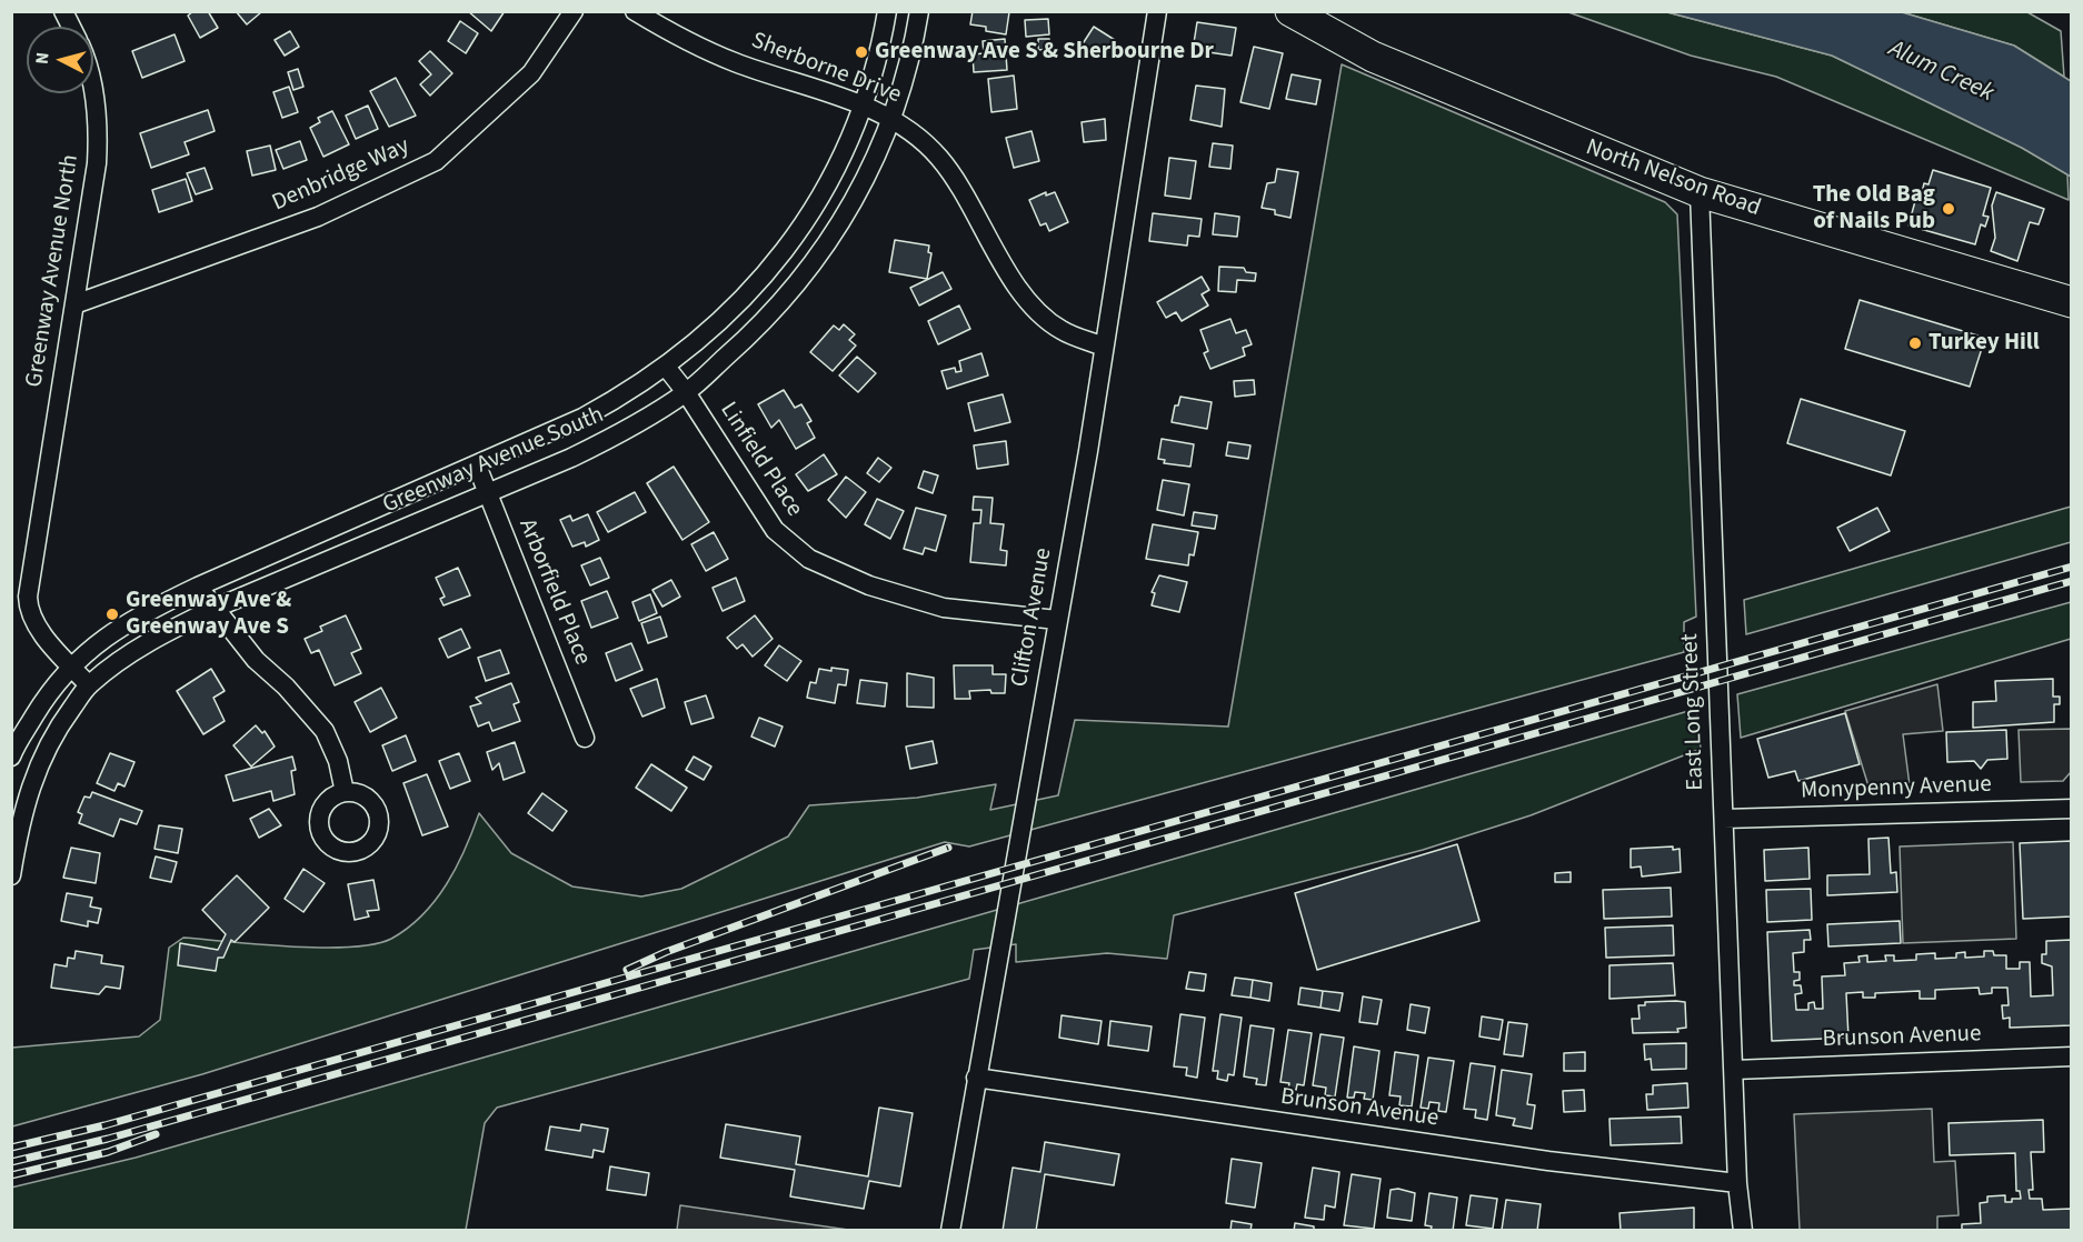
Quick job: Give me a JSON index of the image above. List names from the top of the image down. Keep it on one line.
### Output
{"streets":{"main road":["North Nelson Road"],"street":["Sherborne Drive","Denbridge Way","Greenway Avenue North","Linfield Place","Greenway Avenue South","Arborfield Place","Clifton Avenue","East Long Street","Monypenny Avenue","Brunson Avenue"]},"crossings":[["Sherborne Drive","Greenway Avenue South"],["Sherborne Drive","Clifton Avenue"],["Denbridge Way","Greenway Avenue North"],["North Nelson Road","East Long Street"],["Greenway Avenue North","Greenway Avenue South"],["Linfield Place","Greenway Avenue South"],["Linfield Place","Clifton Avenue"],["Greenway Avenue South","Arborfield Place"],["Clifton Avenue","Brunson Avenue"],["East Long Street","Monypenny Avenue"],["East Long Street","Brunson Avenue"]],"water":["Alum Creek"],"places":["Greenway Ave S & Sherbourne Dr","The Old Bag of Nails Pub","Turkey Hill","Greenway Ave & Greenway Ave S"],"north":"left"}
